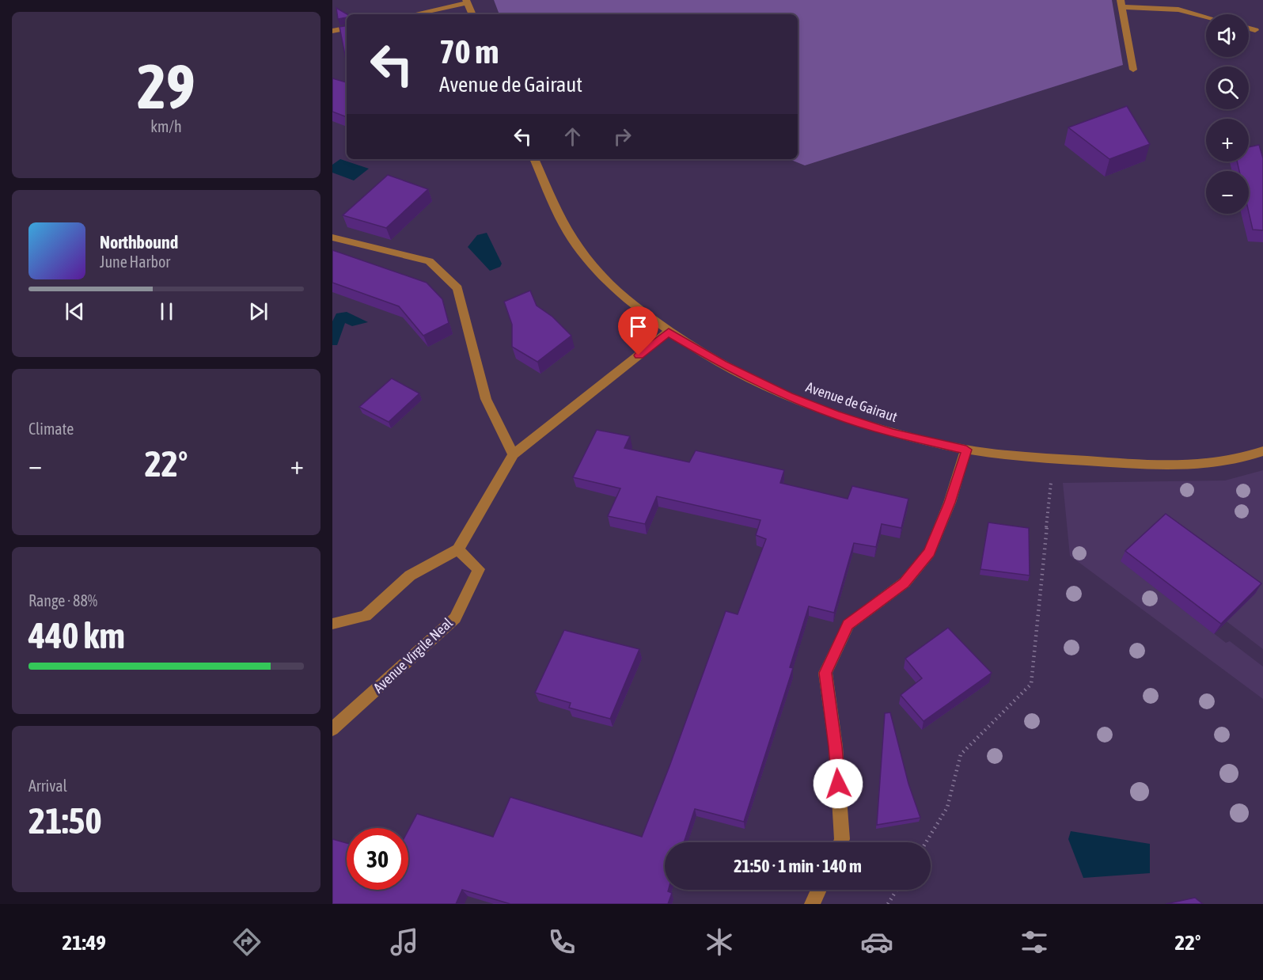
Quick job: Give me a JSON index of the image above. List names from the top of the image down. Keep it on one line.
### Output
{"streets":{"street":["Avenue de Gairaut","Avenue Virgile Neal"]},"page":{"tile":[["29","km/h"],"Climate",["Range · 88%","440 km"],["Arrival","21:50"]],"map_buttons":["+","−"],"turn":["70 m","Avenue de Gairaut"],"song":["Northbound","June Harbor"],"heat":["−","22°","+"],"limit":"30","trip":"21:50 · 1 min · 140 m","tabs":["21:49","22°"]}}
